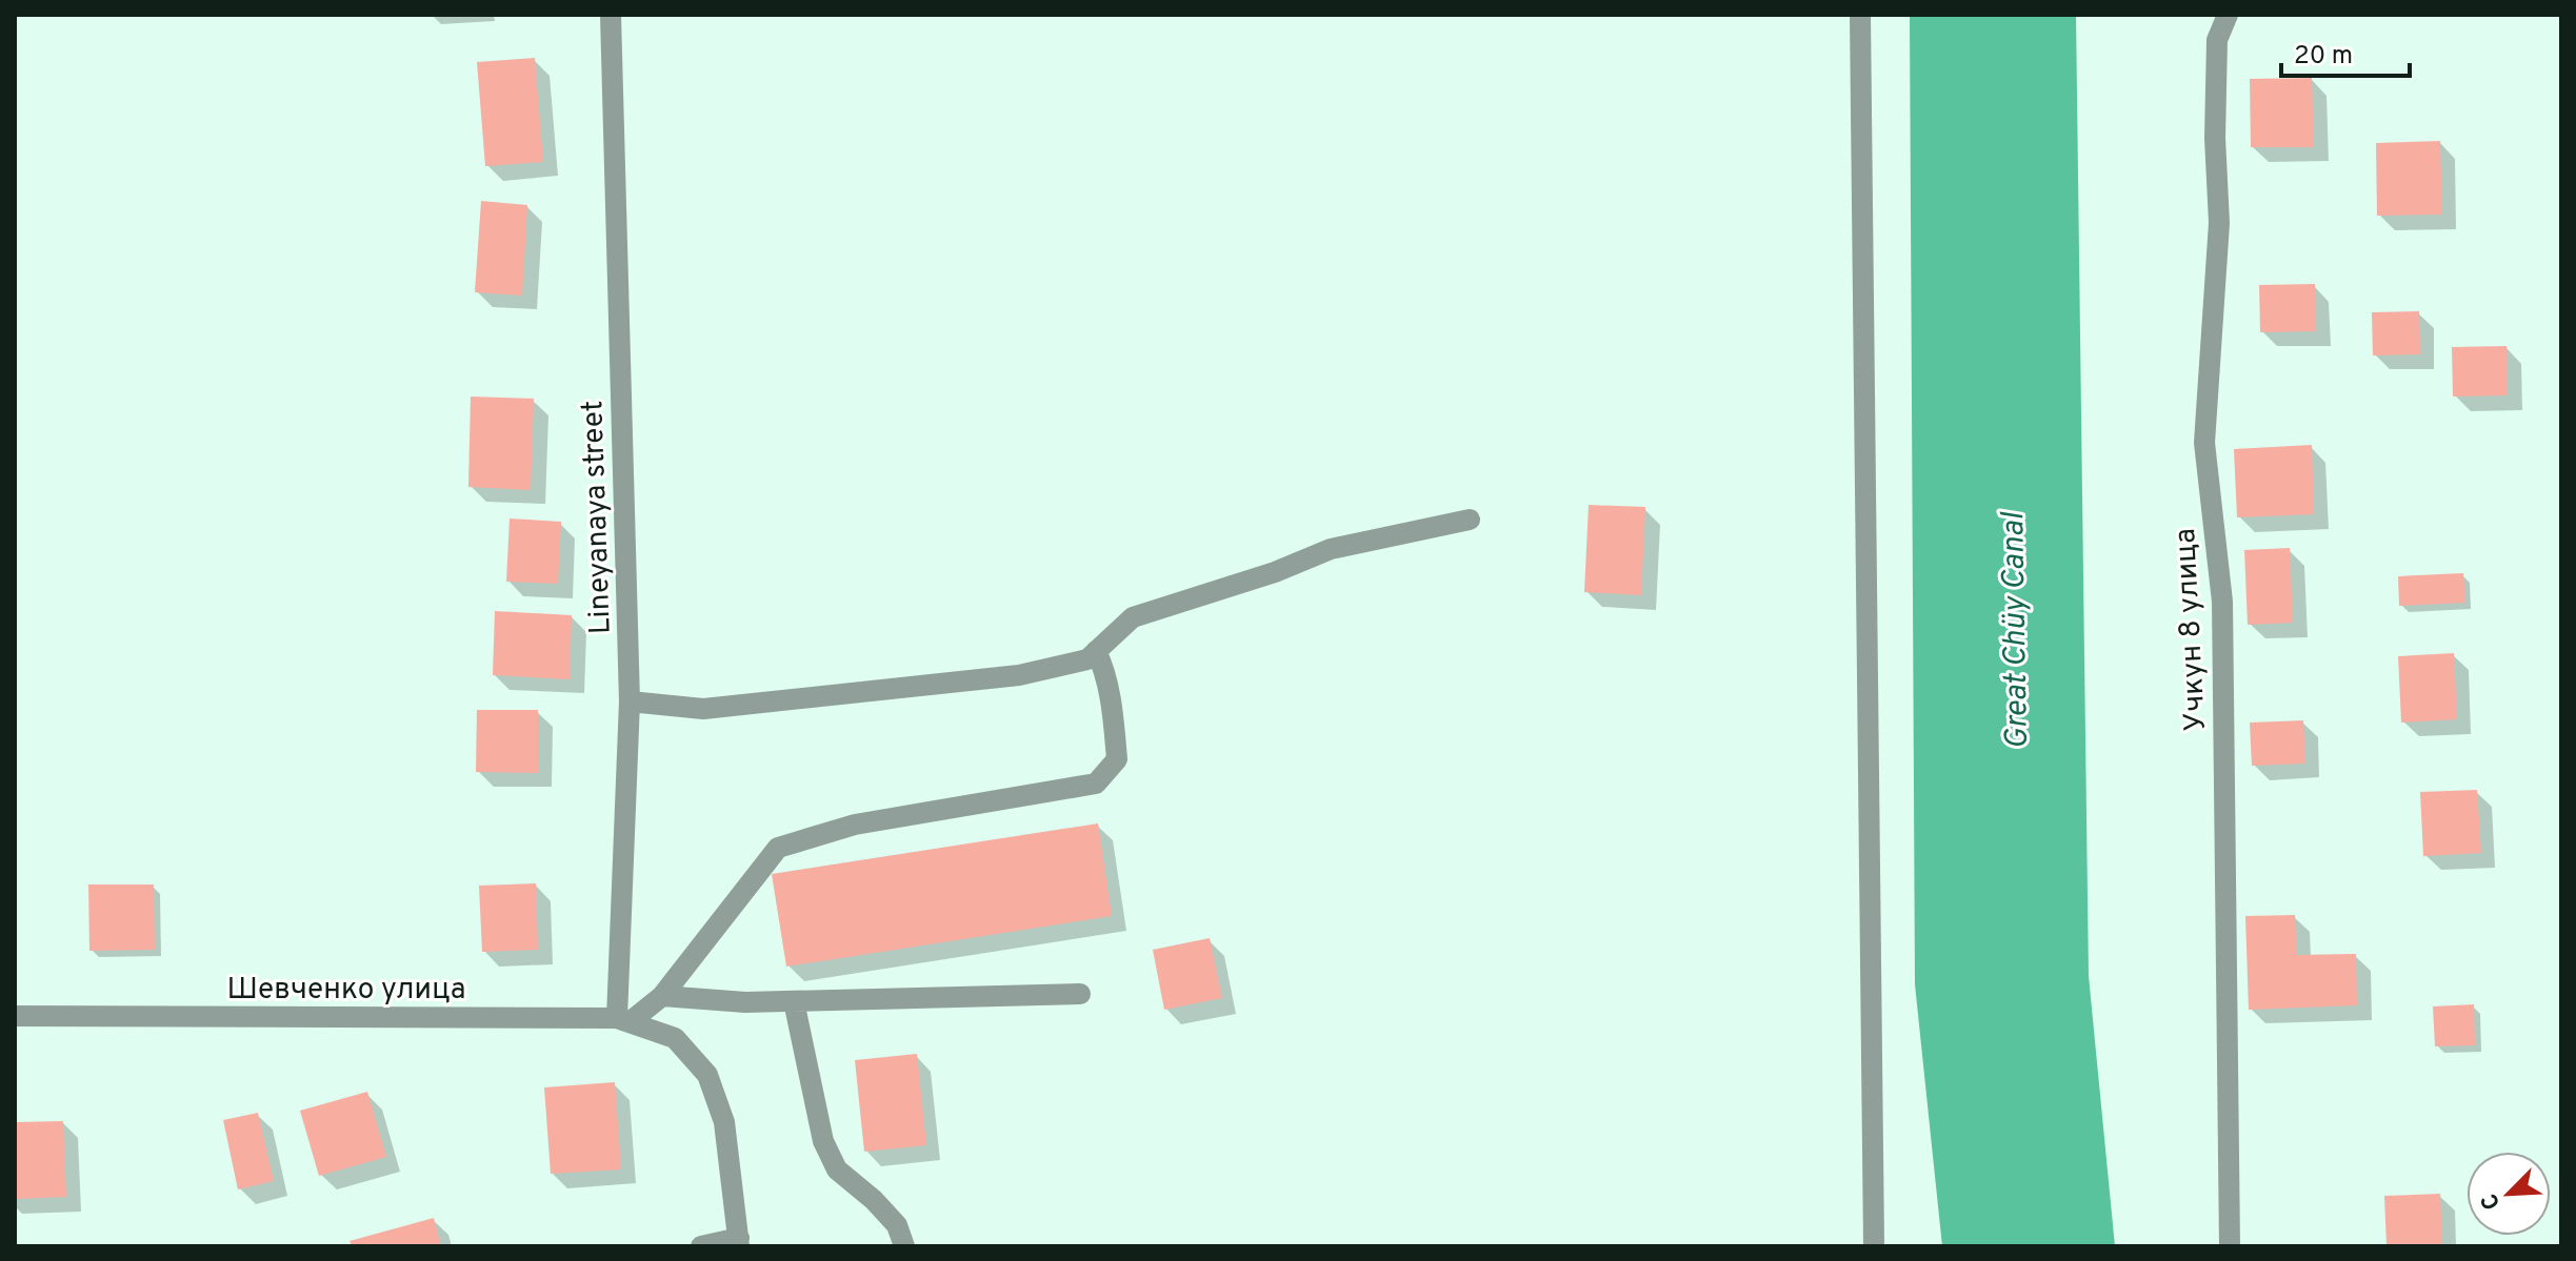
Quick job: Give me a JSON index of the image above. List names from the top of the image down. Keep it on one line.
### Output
{"streets":{"street":["Lineyanaya street","Учкун 8 улица","Шевченко улица"]},"crossings":[["Lineyanaya street","Шевченко улица"]],"water":["Great Chüy Canal"],"scale_bar":"20 m","north":"bottom left"}
